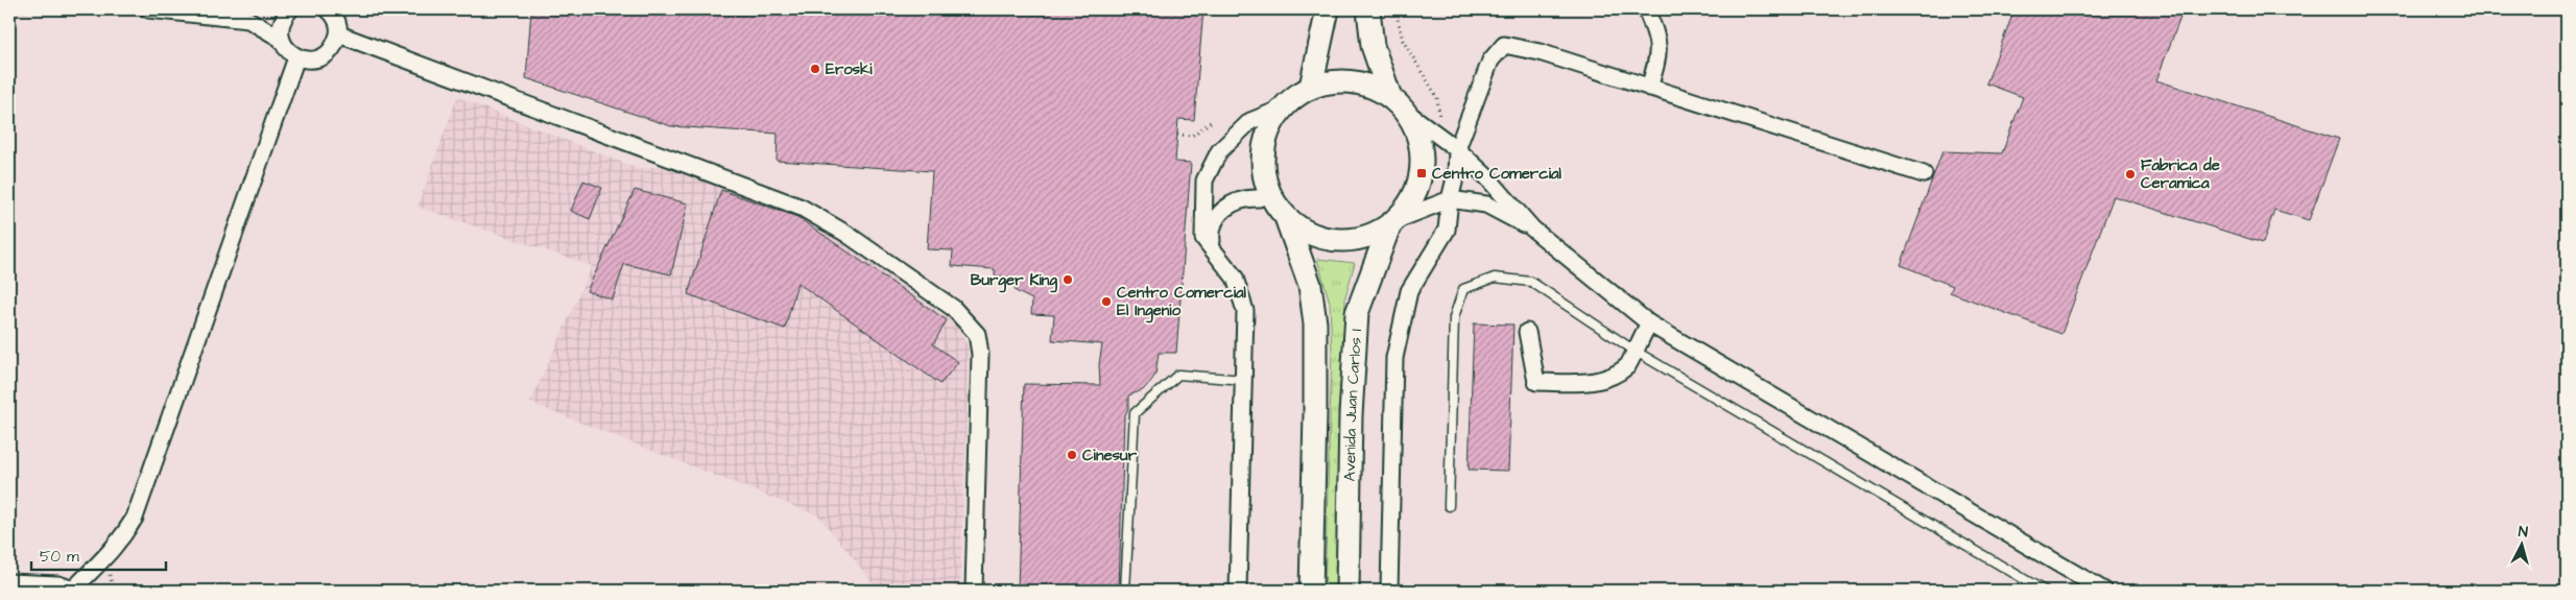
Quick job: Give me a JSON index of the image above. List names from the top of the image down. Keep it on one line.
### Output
{"streets":{"street":["Avenida Juan Carlos I"]},"places":{"other":["Eroski","Fabrica de Ceramica","Burger King","Centro Comercial El Ingenio","Cinesur"],"transit":["Centro Comercial"]},"scale_bar":"50 m","north":"top"}
